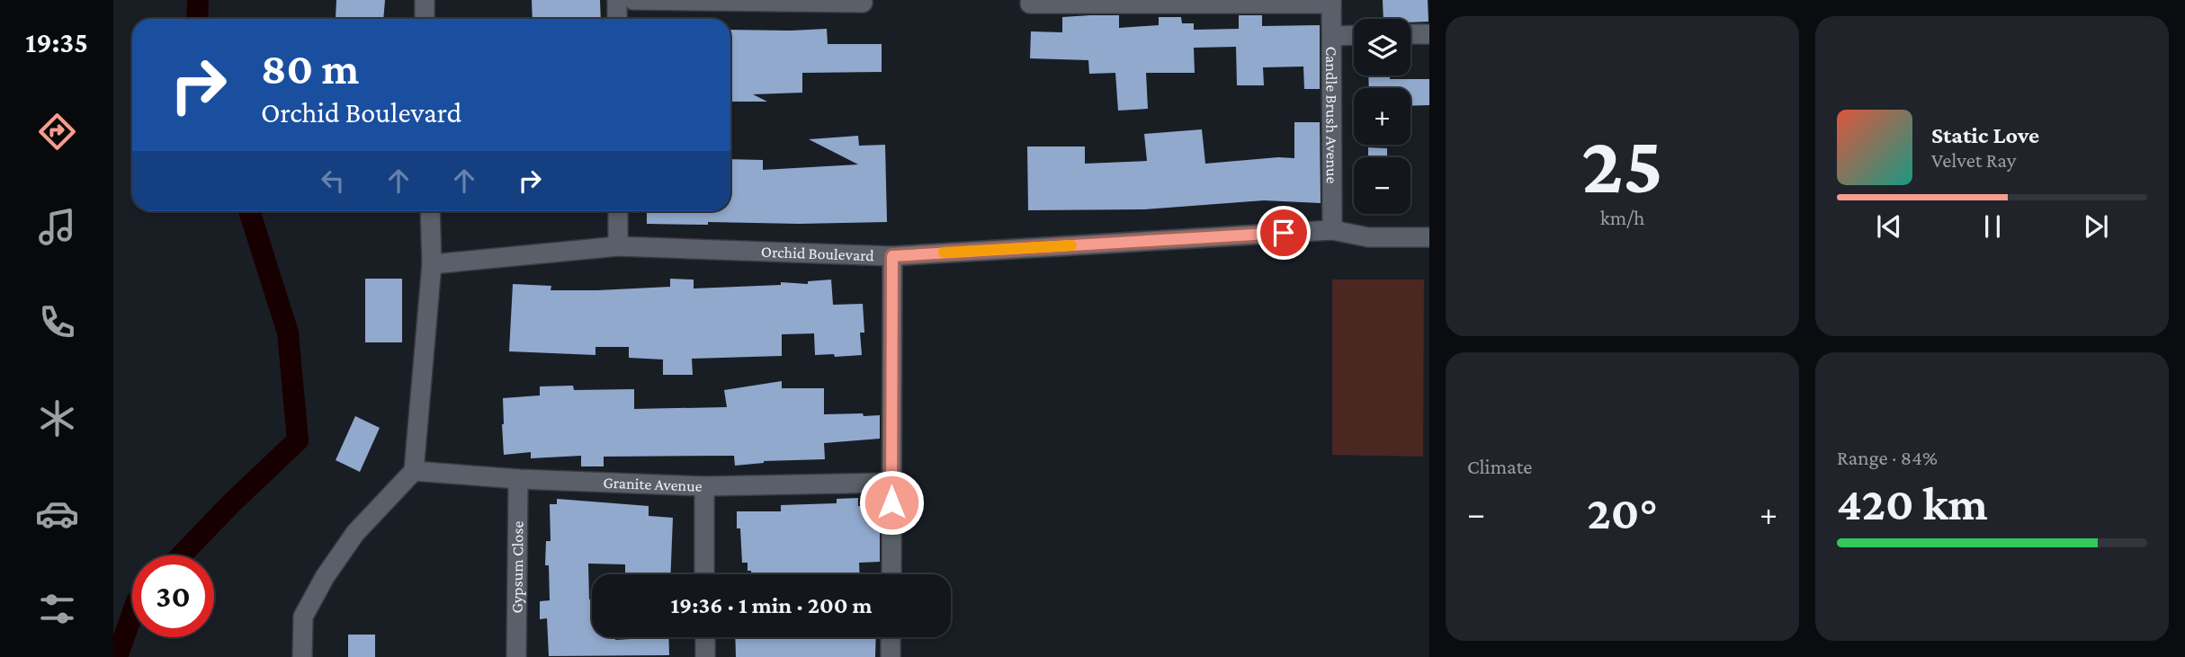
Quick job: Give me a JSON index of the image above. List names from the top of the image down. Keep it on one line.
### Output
{"streets":{"street":["Candle Brush Avenue","Orchid Boulevard","Granite Avenue","Gypsum Close"]},"crossings":[["Candle Brush Avenue","Orchid Boulevard"],["Granite Avenue","Gypsum Close"]],"page":{"tabs":"19:35","tile":[["25","km/h"],"Climate",["Range · 84%","420 km"]],"map_buttons":["+","−"],"turn":["80 m","Orchid Boulevard"],"song":["Static Love","Velvet Ray"],"heat":["−","20°","+"],"limit":"30","trip":"19:36 · 1 min · 200 m"}}
